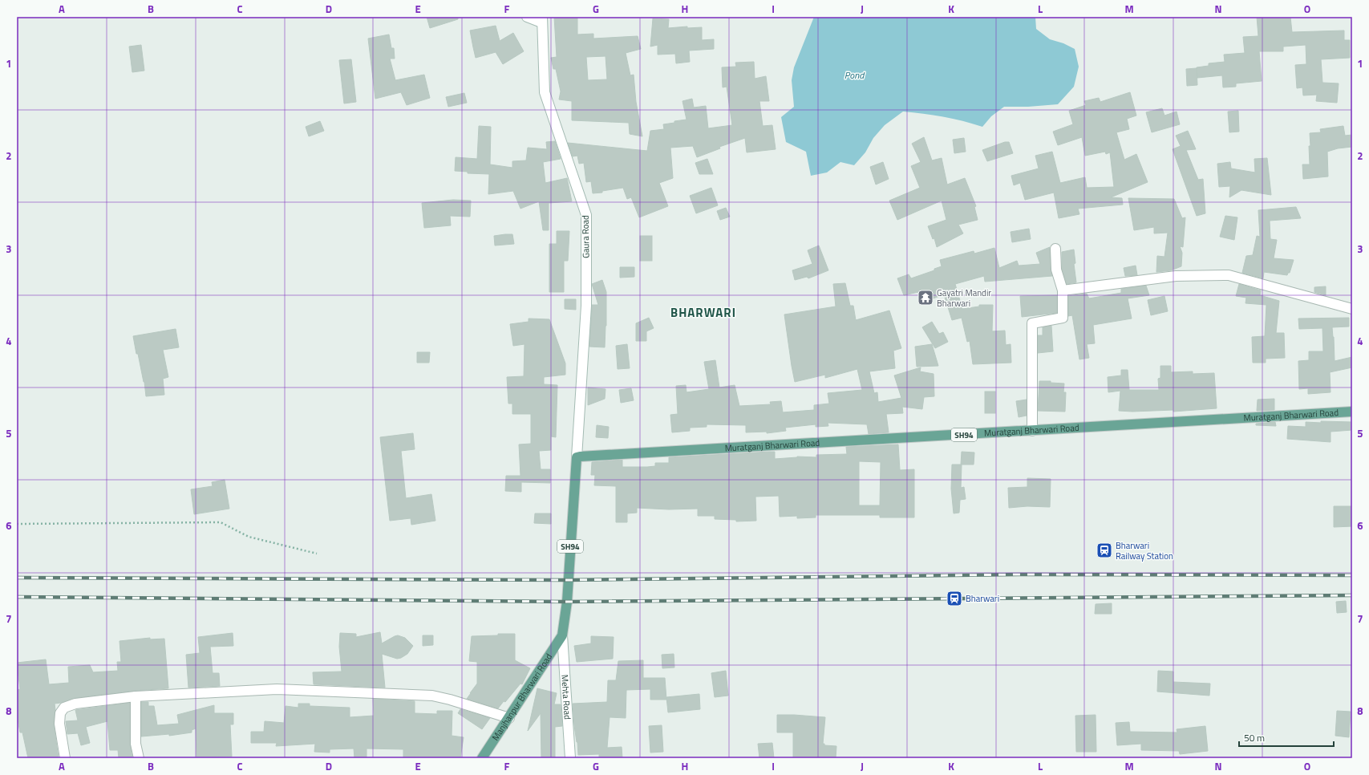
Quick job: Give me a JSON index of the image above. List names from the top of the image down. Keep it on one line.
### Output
{"streets":{"main road":["Muratganj Bharwari Road","SH94","Manjhanpur Bharwari Road"],"street":["Gaura Road","Mehta Road"]},"crossings":[["Gaura Road","Muratganj Bharwari Road"],["Gaura Road","SH94"],["Muratganj Bharwari Road","SH94"],["SH94","Mehta Road"],["SH94","Manjhanpur Bharwari Road"],["Mehta Road","Manjhanpur Bharwari Road"]],"districts":["BHARWARI"],"water":["Pond"],"places":{"temple":["Gayatri Mandir Bharwari"],"station":["Bharwari Railway Station","Bharwari"]},"scale_bar":"50 m","grid":{"columns":["A","B","C","D","E","F","G","H","I","J","K","L","M","N","O"],"rows":["1","2","3","4","5","6","7","8"]}}
